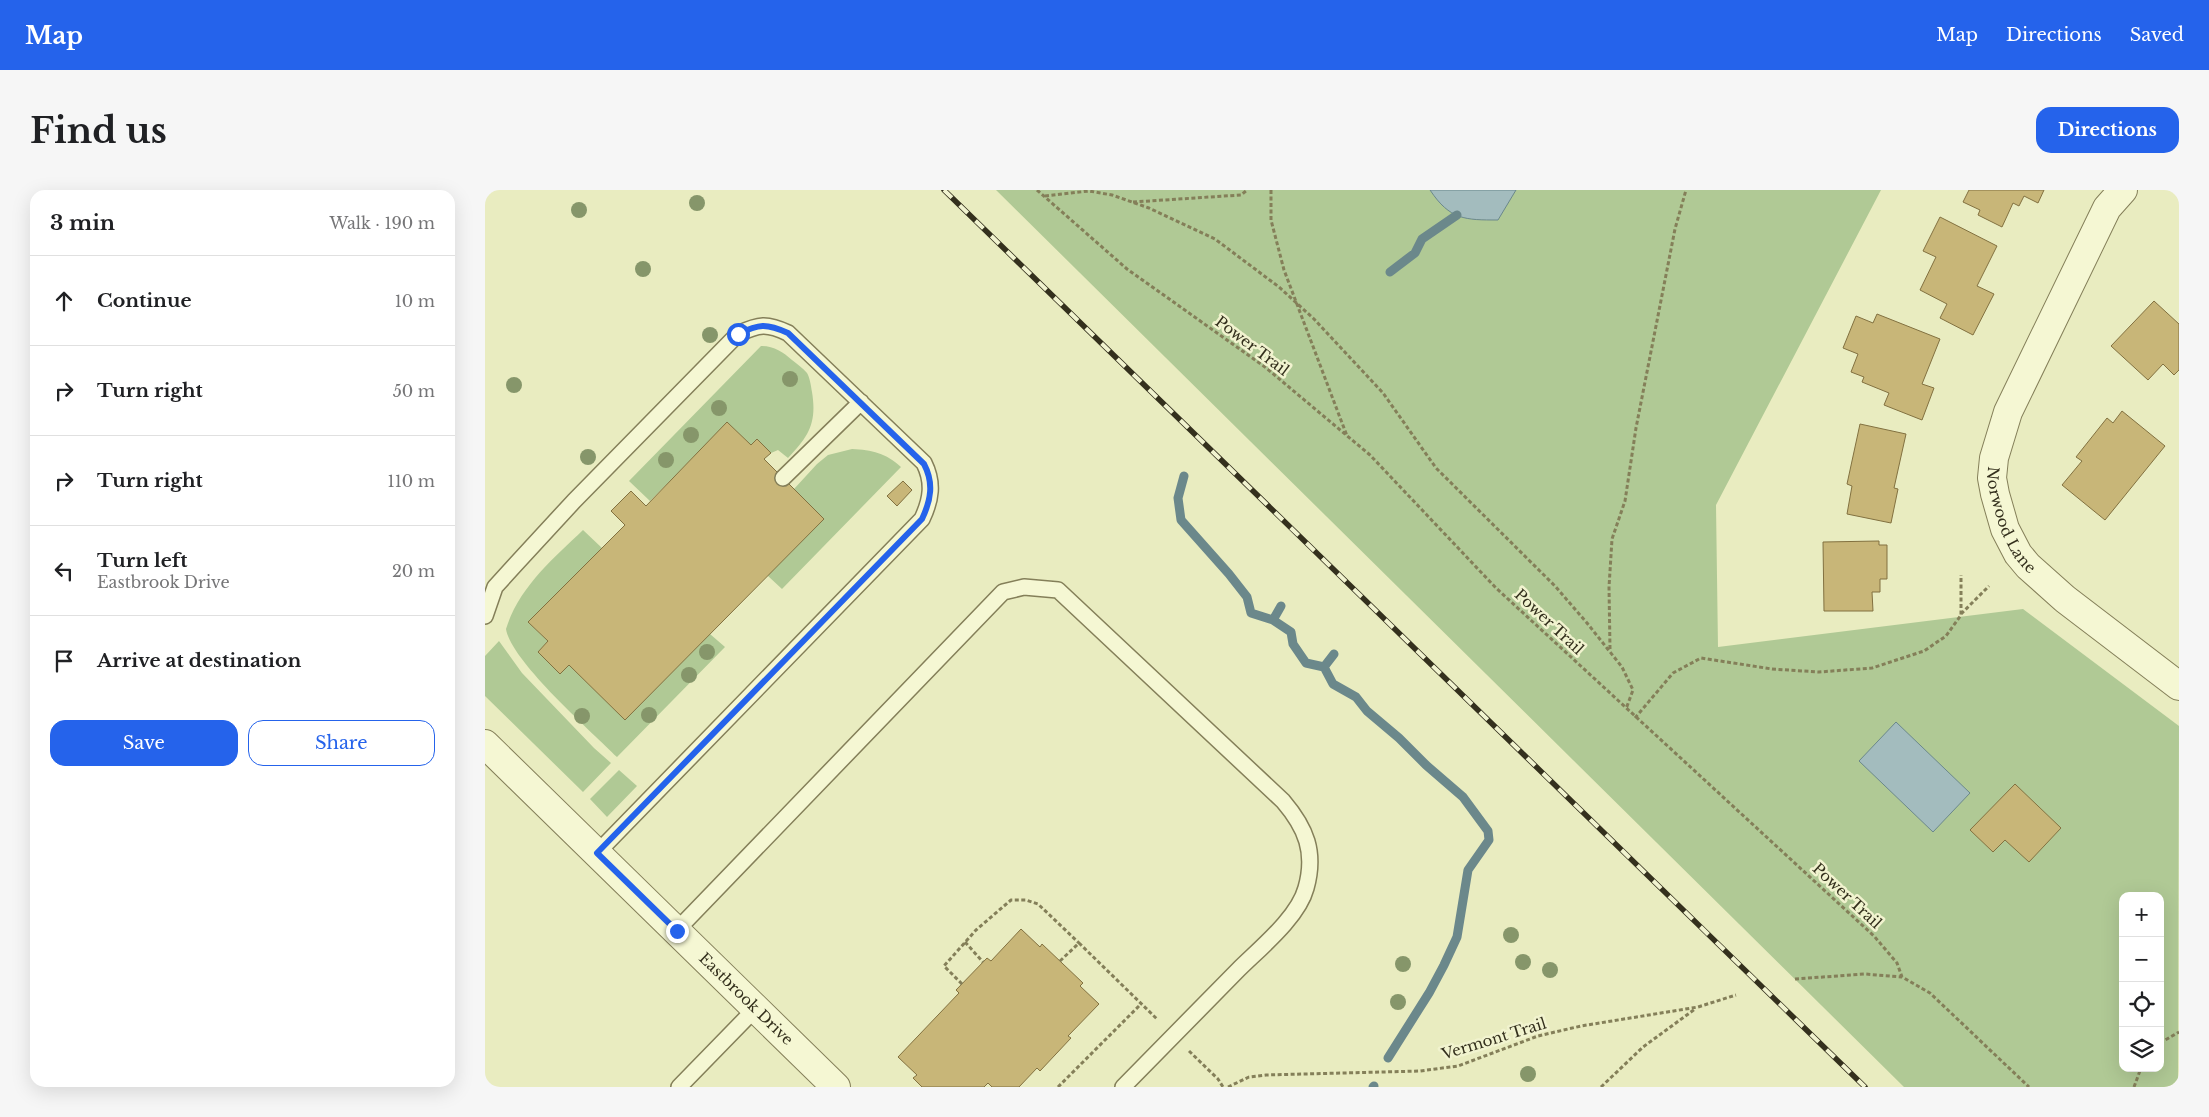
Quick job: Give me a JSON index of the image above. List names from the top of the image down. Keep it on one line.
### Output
{"streets":{"street":["Norwood Lane","Eastbrook Drive"],"path":["Power Trail","Vermont Trail"]},"page":{"header":"Map","nav":["Map","Directions","Saved"],"buttons":["Directions",["Save","Share"]],"title":"Find us","heading":["3 min","Walk · 190 m"],"list":[["Continue","10 m"],["Turn right","50 m"],["Turn right","110 m"],["Turn left","Eastbrook Drive","20 m"],"Arrive at destination"],"map_buttons":["+","−"]}}
